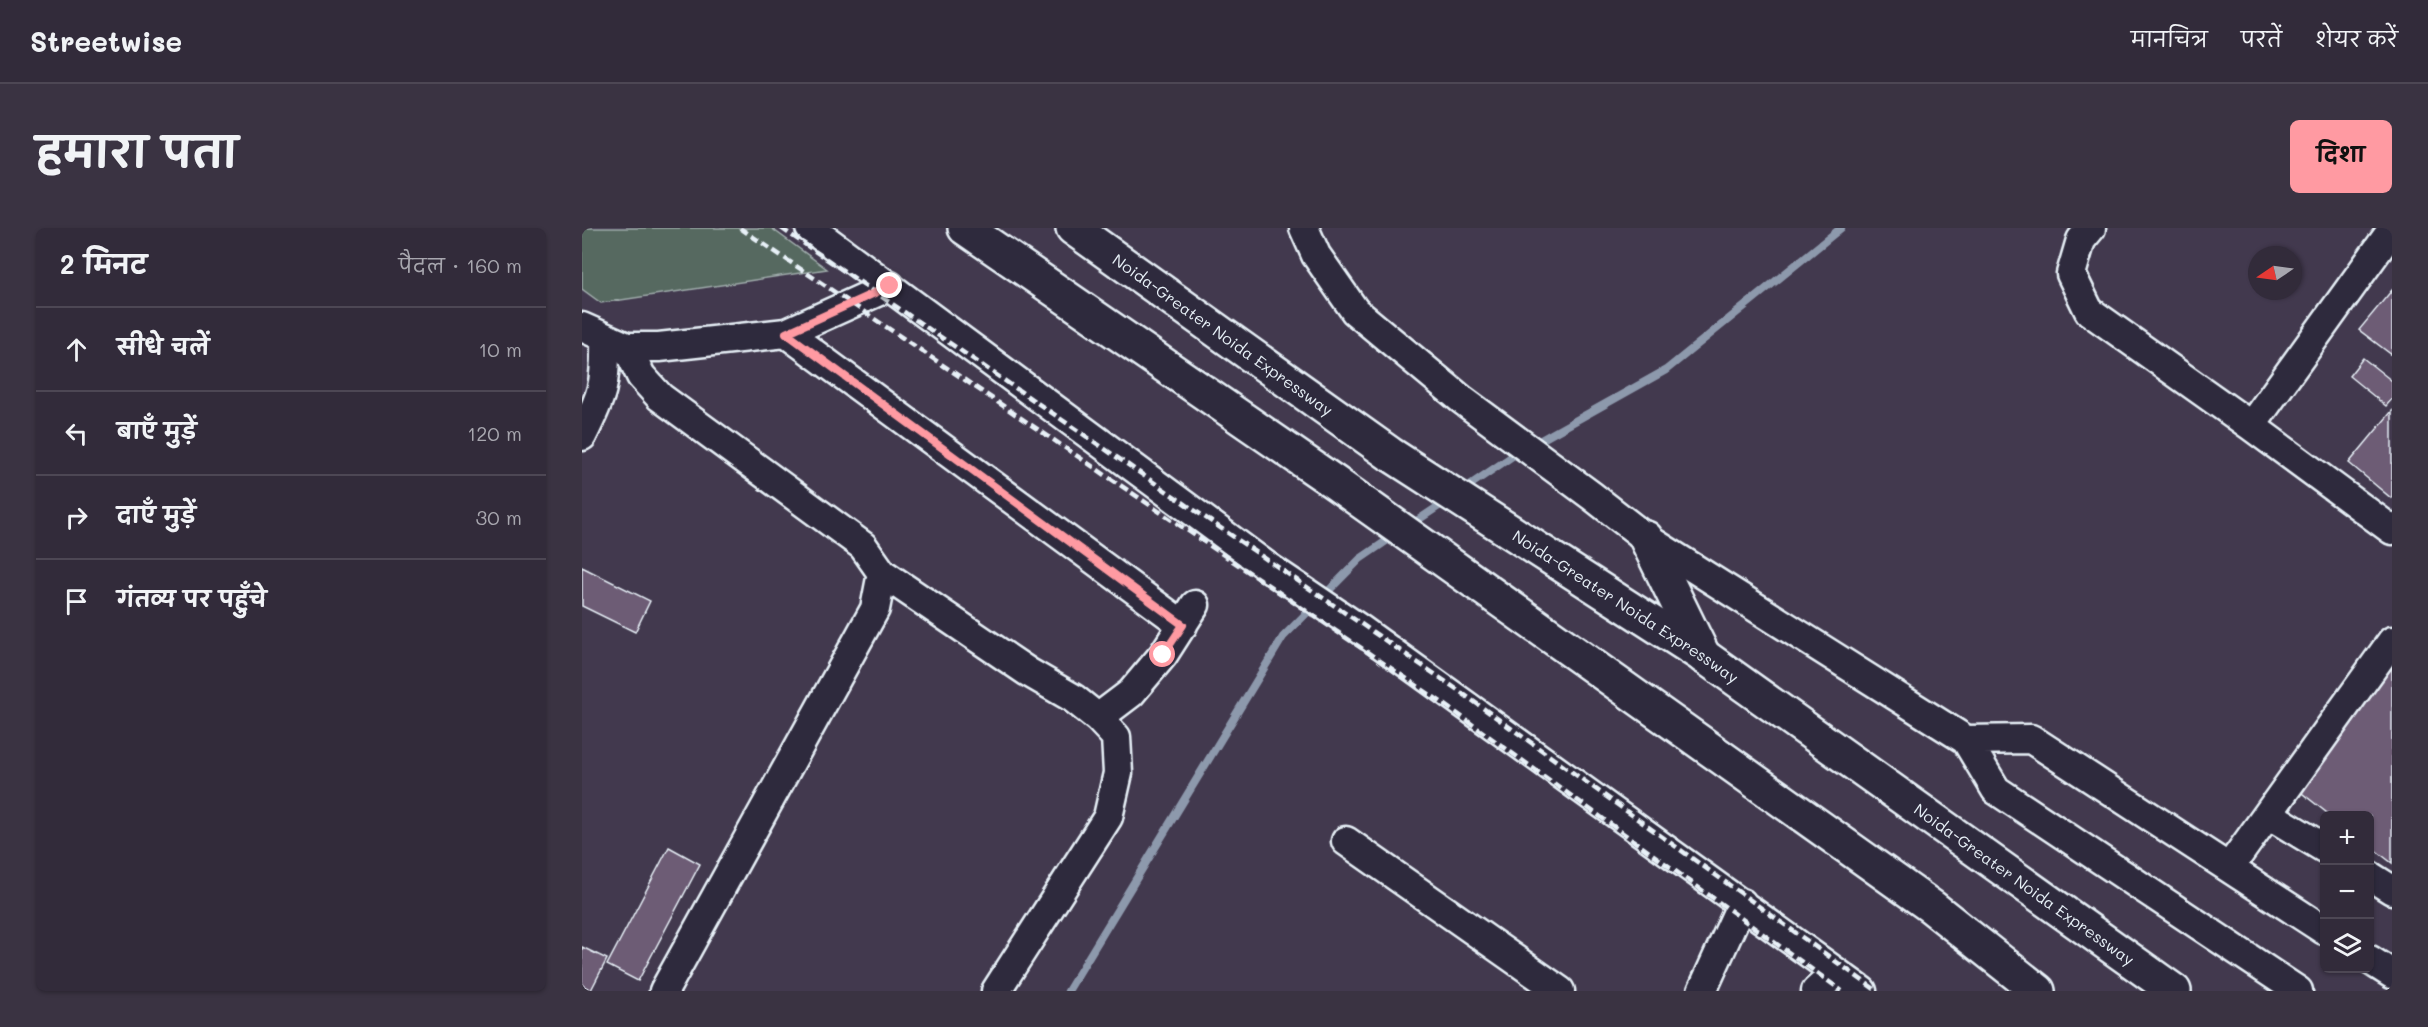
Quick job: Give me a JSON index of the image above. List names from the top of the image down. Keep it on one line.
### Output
{"streets":{"highway":["Noida-Greater Noida Expressway"]},"north":"left","page":{"header":"Streetwise","nav":["मानचित्र","परतें","शेयर करें"],"title":"हमारा पता","buttons":"दिशा","heading":["2 मिनट","पैदल · 160 m"],"list":[["सीधे चलें","10 m"],["बाएँ मुड़ें","120 m"],["दाएँ मुड़ें","30 m"],"गंतव्य पर पहुँचे"],"map_buttons":["+","−"]}}
